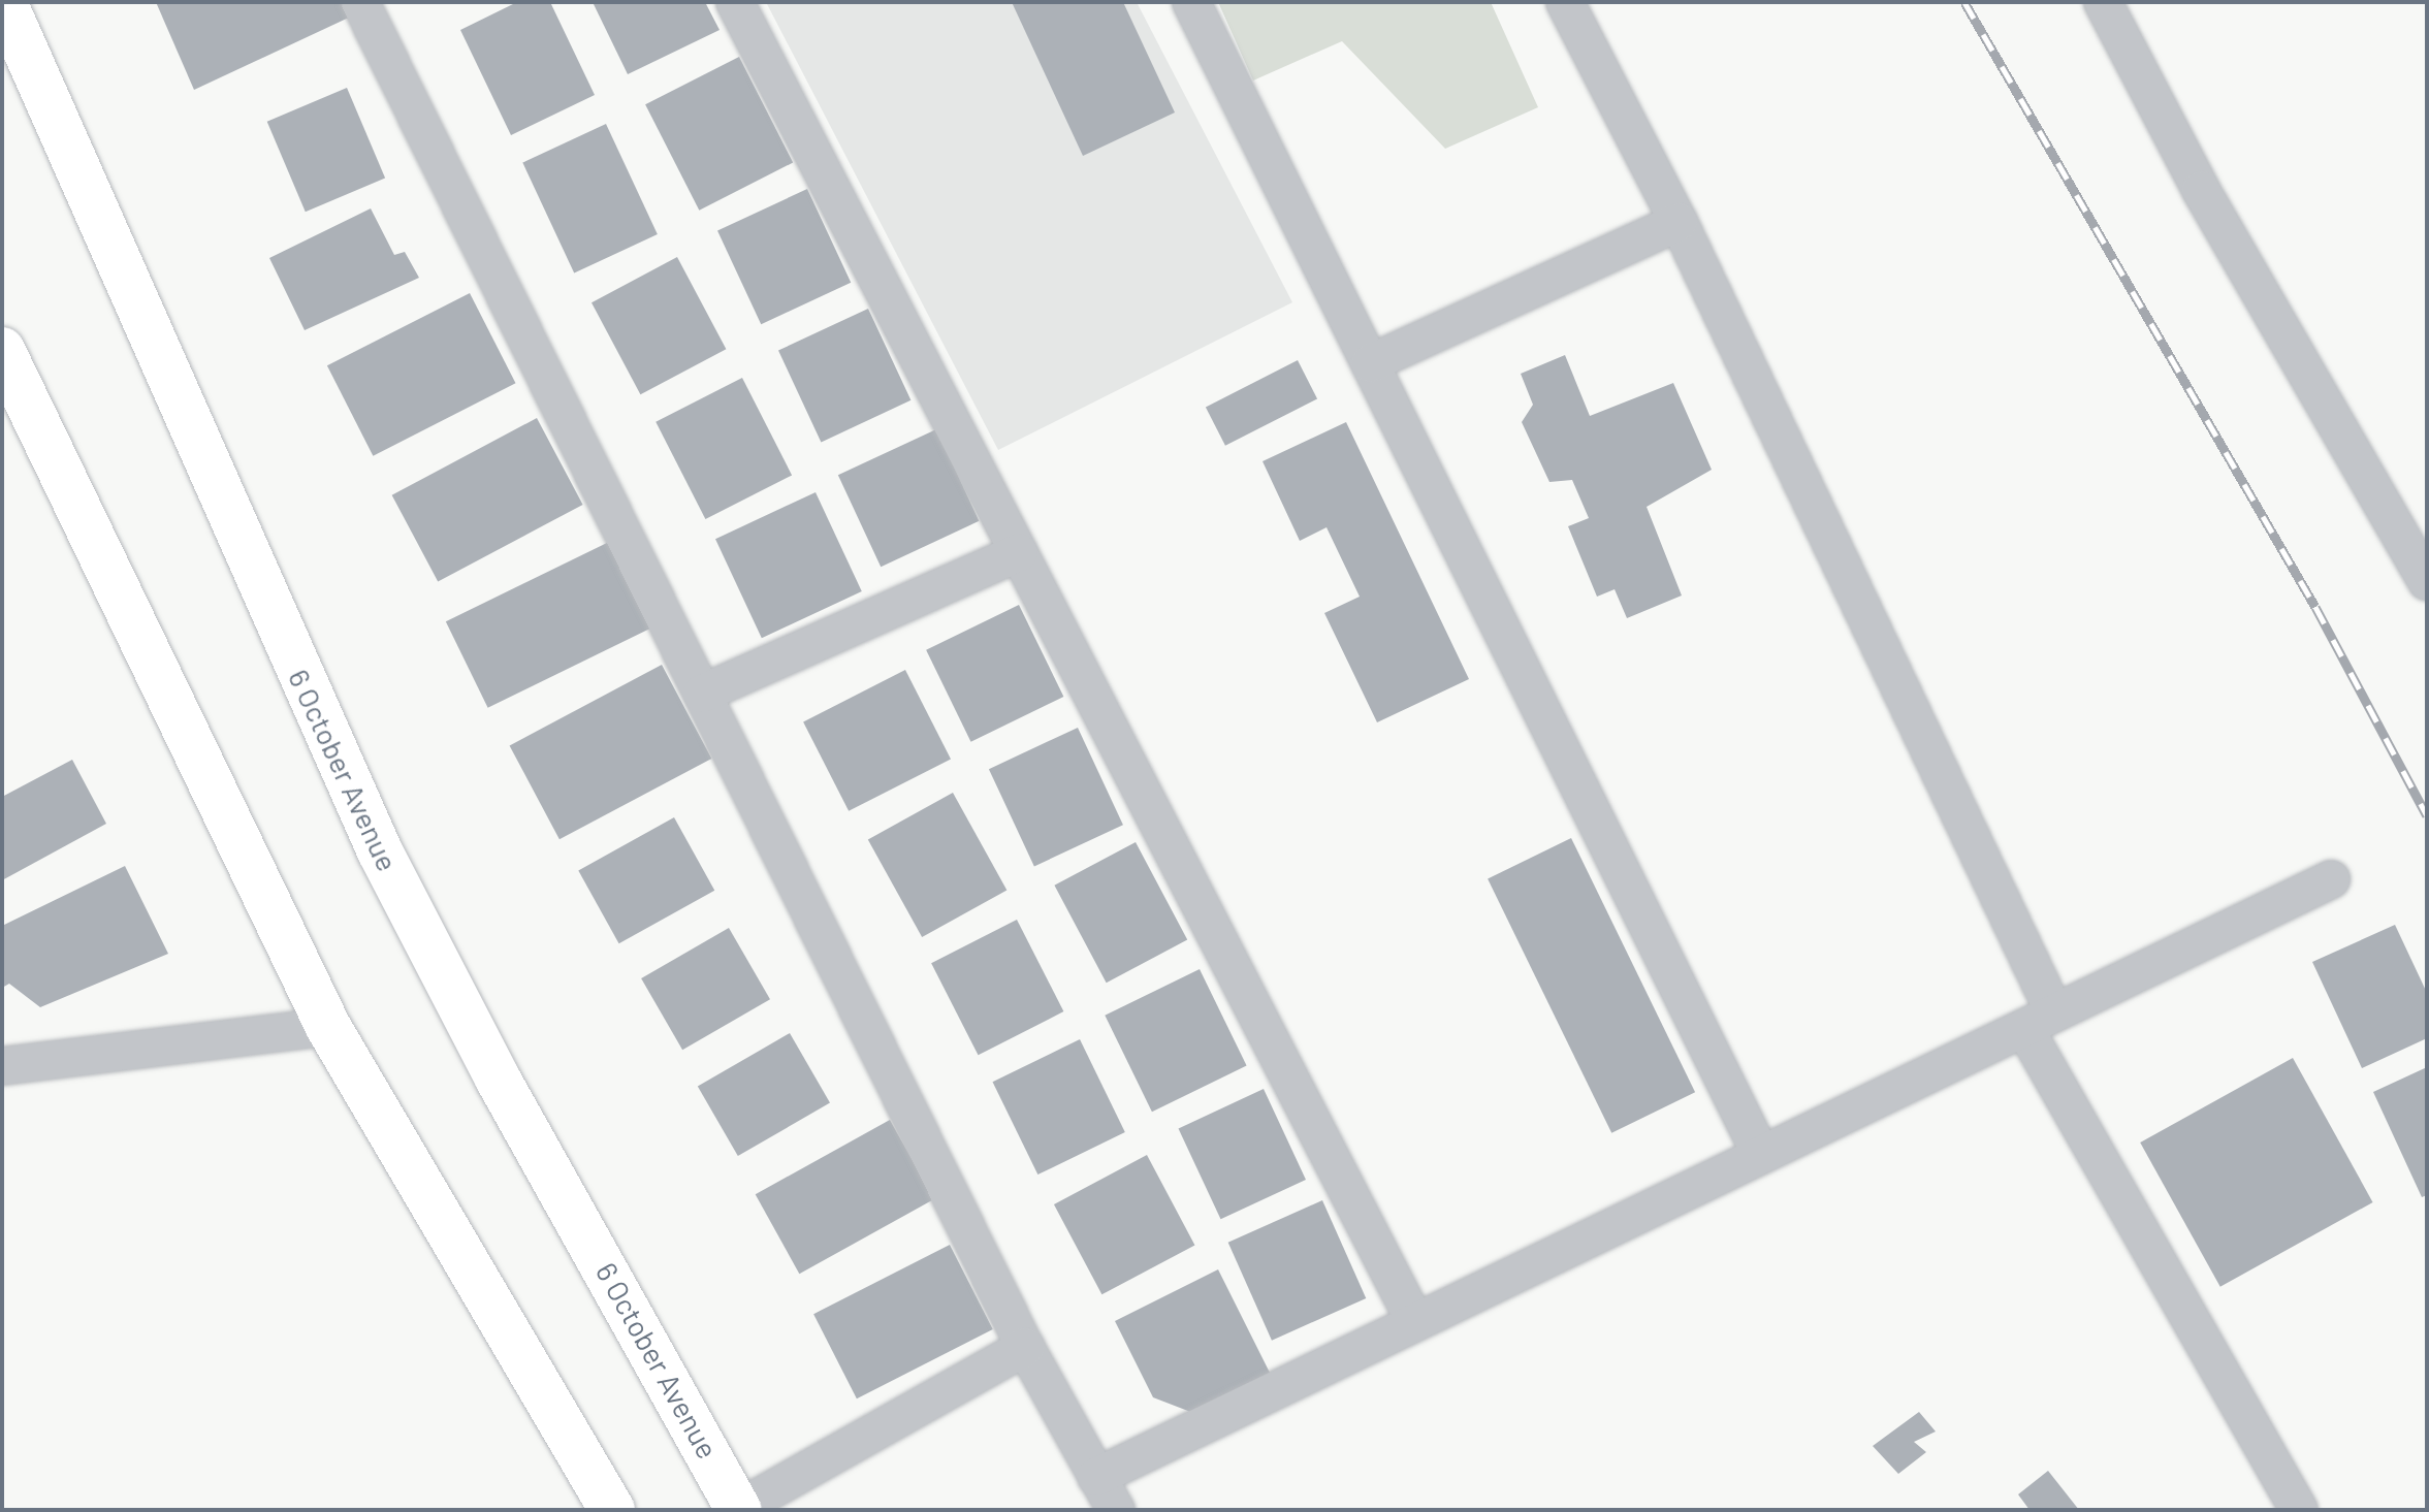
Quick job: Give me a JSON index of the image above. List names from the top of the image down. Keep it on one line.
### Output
{"streets":{"main road":["6 October Avenue"]}}
